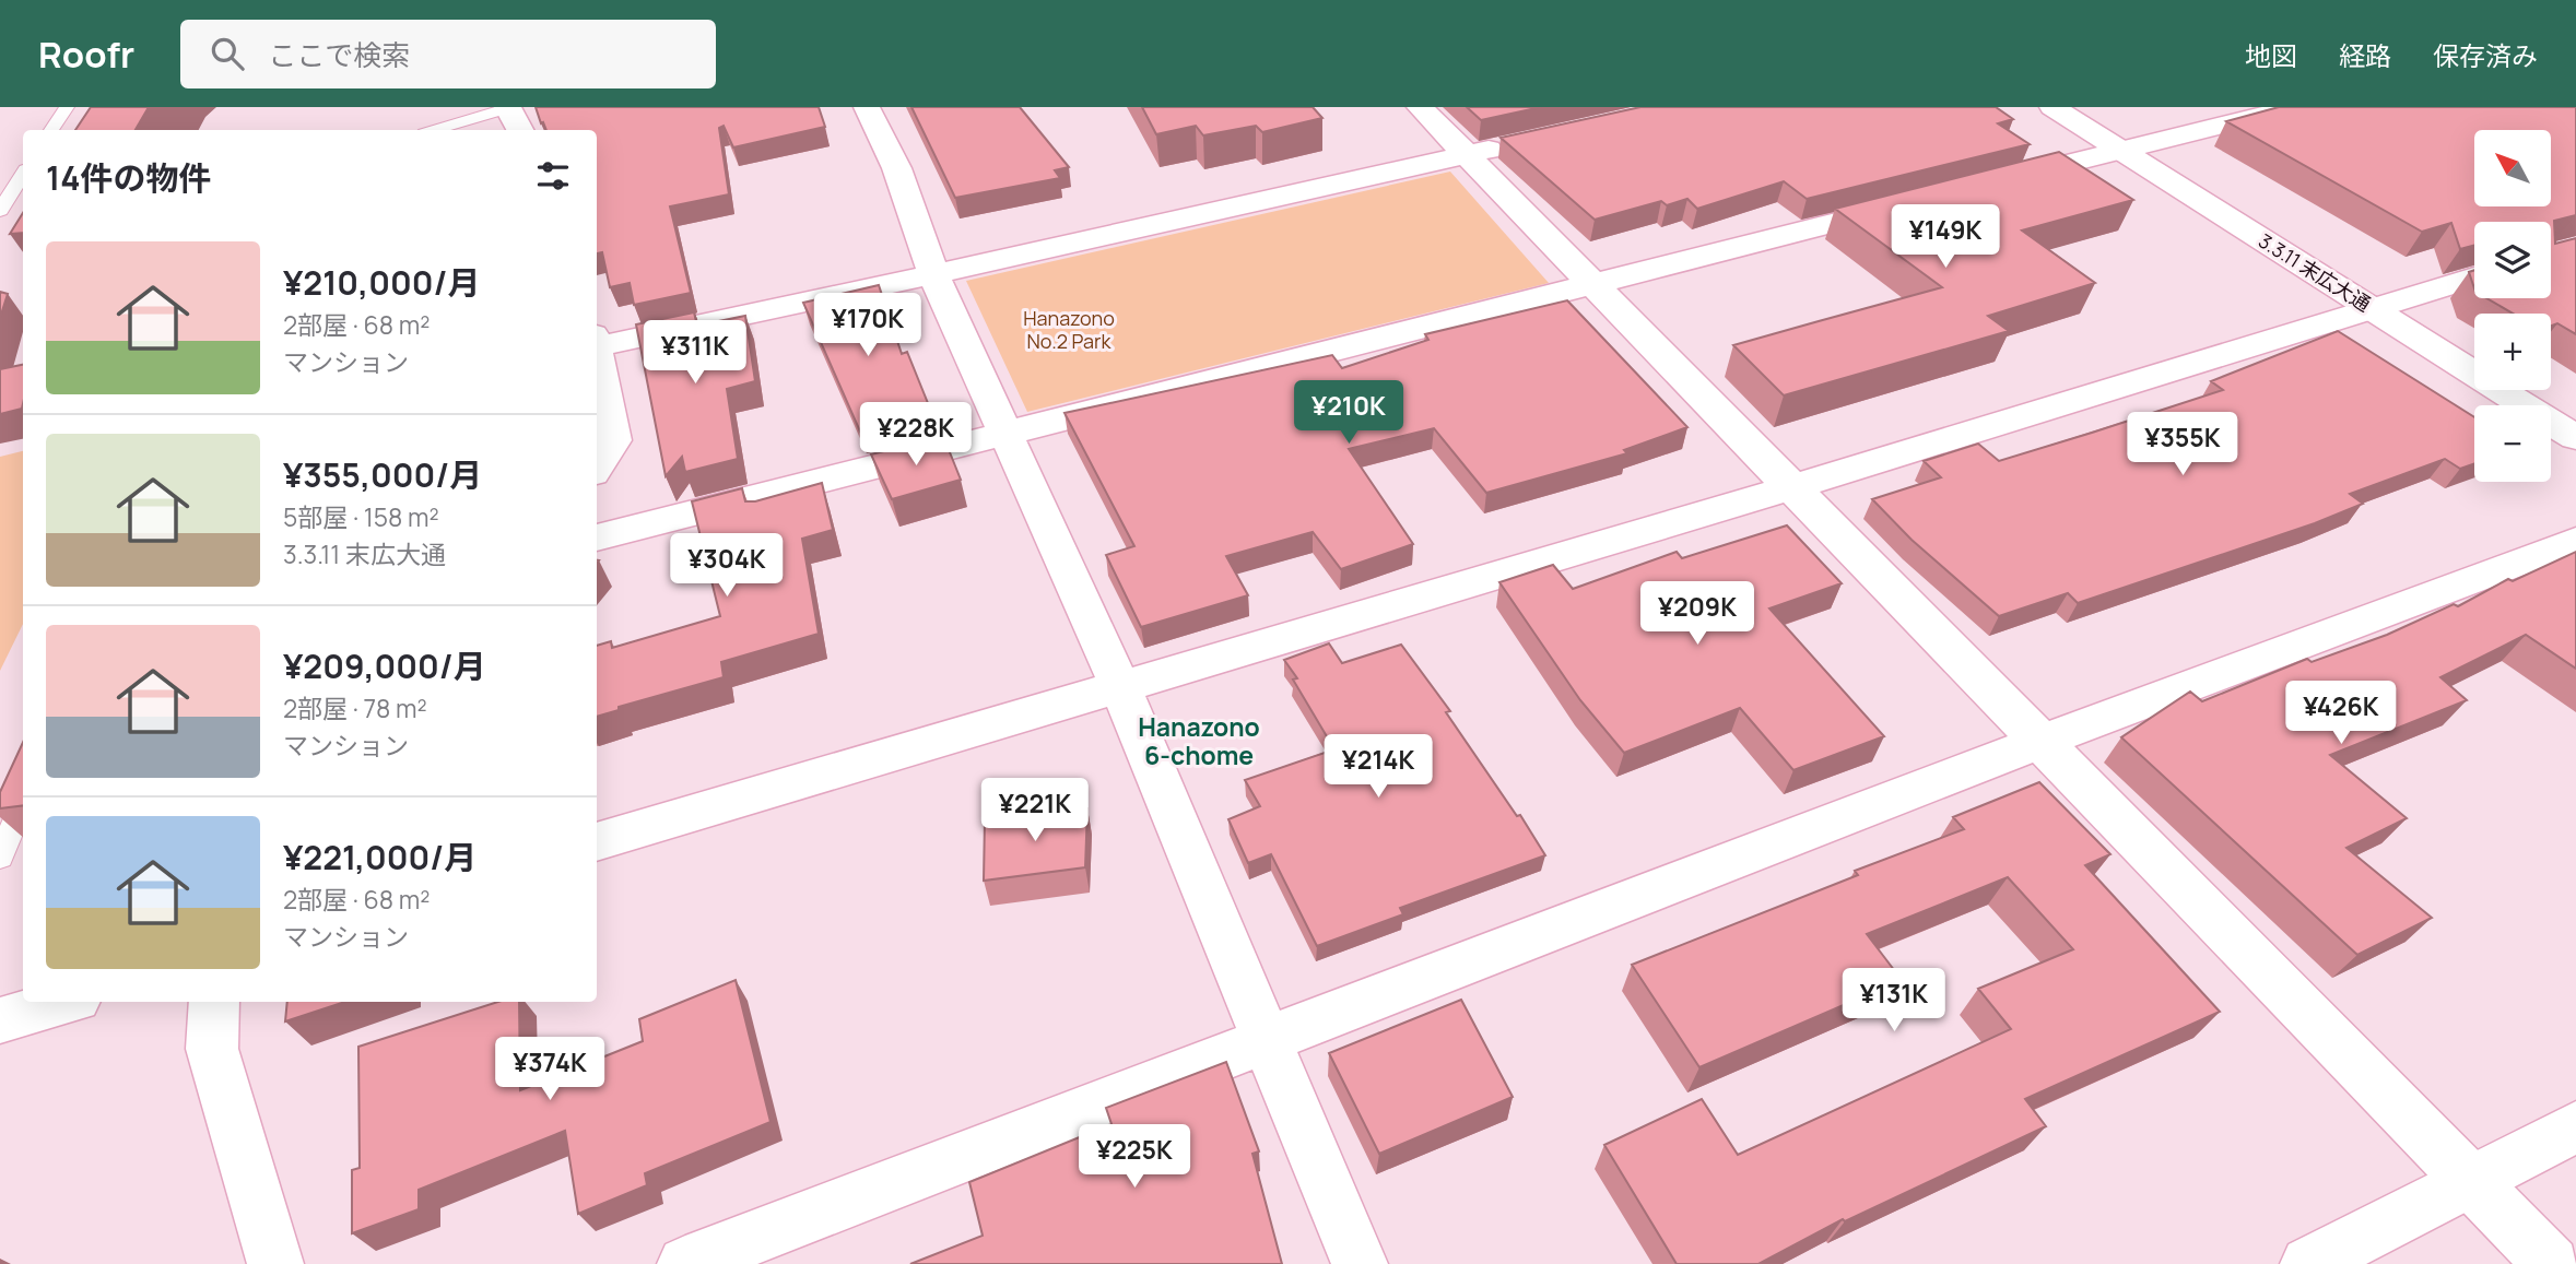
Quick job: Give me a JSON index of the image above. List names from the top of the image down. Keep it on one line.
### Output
{"streets":{"street":["3.3.11 末広大通"]},"districts":["Hanazono 6-chome"],"parks":["Hanazono No.2 Park"],"north":"top left","page":{"header":"Roofr","search":"ここで検索","nav":["地図","経路","保存済み"],"map_buttons":["+","−"],"heading":"14件の物件","price":["¥149K","¥170K","¥311K","¥210K","¥228K","¥355K","¥304K","¥209K","¥426K","¥214K","¥221K","¥131K","¥374K","¥225K"],"list":[{"name":"¥210,000/月","note":"2部屋 · 68 m² · マンション"},{"name":"¥355,000/月","note":"5部屋 · 158 m² · 3.3.11 末広大通"},{"name":"¥209,000/月","note":"2部屋 · 78 m² · マンション"},{"name":"¥221,000/月","note":"2部屋 · 68 m² · マンション"}]}}
